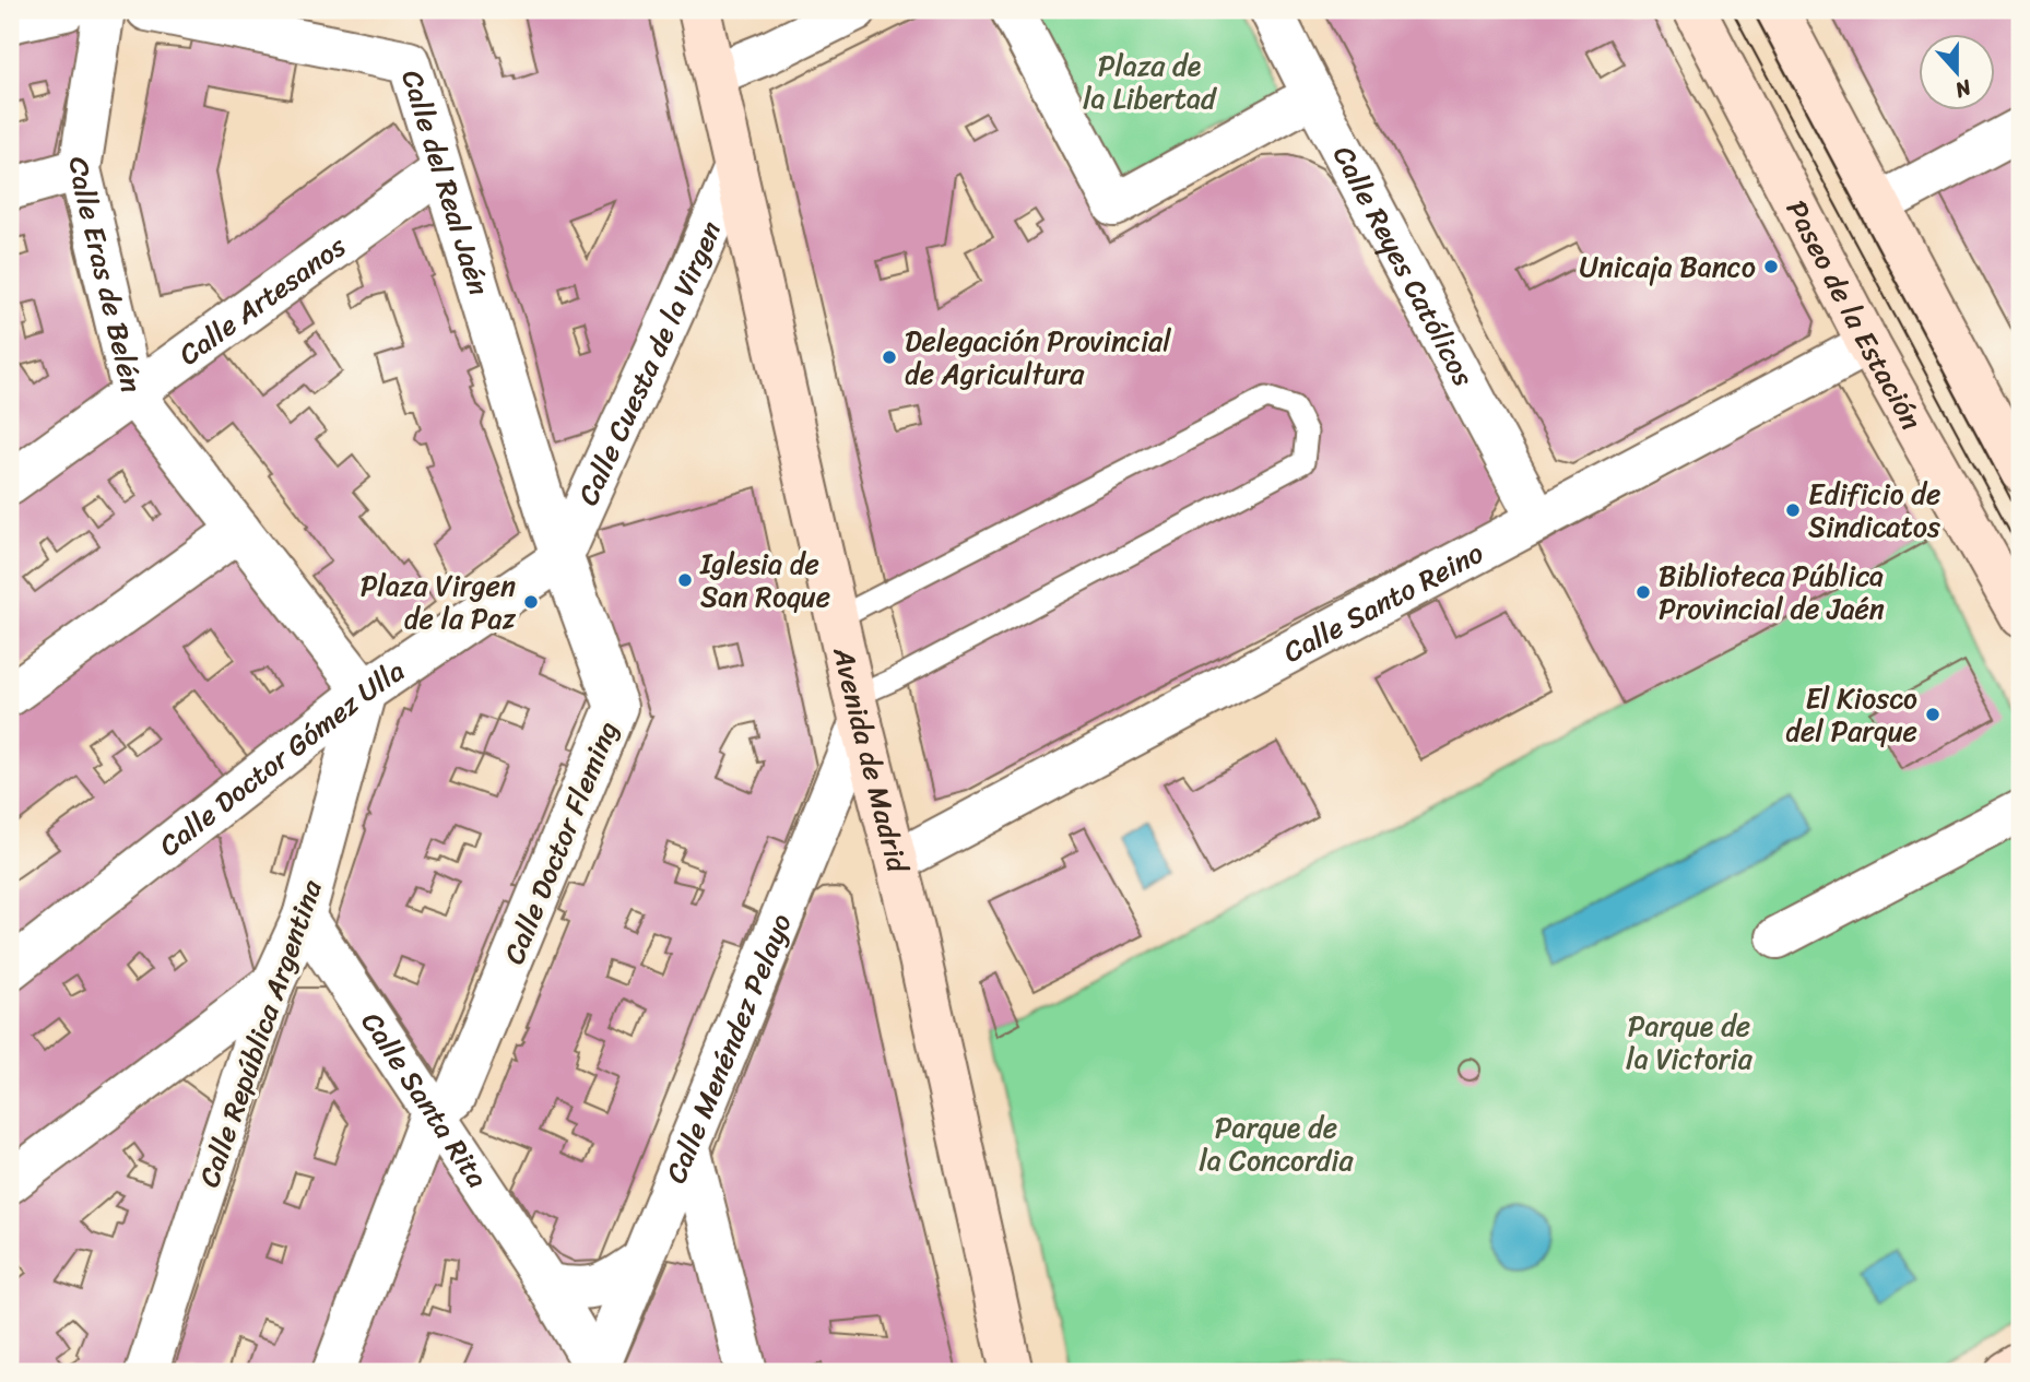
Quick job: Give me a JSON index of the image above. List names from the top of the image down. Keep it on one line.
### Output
{"streets":{"street":["Calle del Real Jaén","Calle Reyes Católicos","Calle Eras de Belén","Calle Artesanos","Paseo de la Estación","Calle Cuesta de la Virgen","Calle Santo Reino","Avenida de Madrid","Calle Doctor Gómez Ulla","Calle Doctor Fleming","Calle República Argentina","Calle Menéndez Pelayo","Calle Santa Rita"]},"crossings":[["Calle del Real Jaén","Calle Artesanos"],["Calle del Real Jaén","Calle Cuesta de la Virgen"],["Calle del Real Jaén","Calle Doctor Gómez Ulla"],["Calle del Real Jaén","Calle Doctor Fleming"],["Calle Reyes Católicos","Calle Santo Reino"],["Calle Eras de Belén","Calle Artesanos"],["Calle Eras de Belén","Calle Doctor Gómez Ulla"],["Calle Eras de Belén","Calle República Argentina"],["Paseo de la Estación","Calle Santo Reino"],["Calle Cuesta de la Virgen","Avenida de Madrid"],["Calle Cuesta de la Virgen","Calle Doctor Gómez Ulla"],["Calle Cuesta de la Virgen","Calle Doctor Fleming"],["Calle Santo Reino","Avenida de Madrid"],["Avenida de Madrid","Calle Menéndez Pelayo"],["Calle Doctor Gómez Ulla","Calle Doctor Fleming"],["Calle Doctor Gómez Ulla","Calle República Argentina"],["Calle Doctor Fleming","Calle Santa Rita"],["Calle República Argentina","Calle Santa Rita"],["Calle Menéndez Pelayo","Calle Santa Rita"]],"parks":["Plaza de la Libertad","Parque de la Victoria","Parque de la Concordia"],"places":["Unicaja Banco","Delegación Provincial de Agricultura","Edificio de Sindicatos","Iglesia de San Roque","Biblioteca Pública Provincial de Jaén","Plaza Virgen de la Paz","El Kiosco del Parque"],"north":"bottom"}
